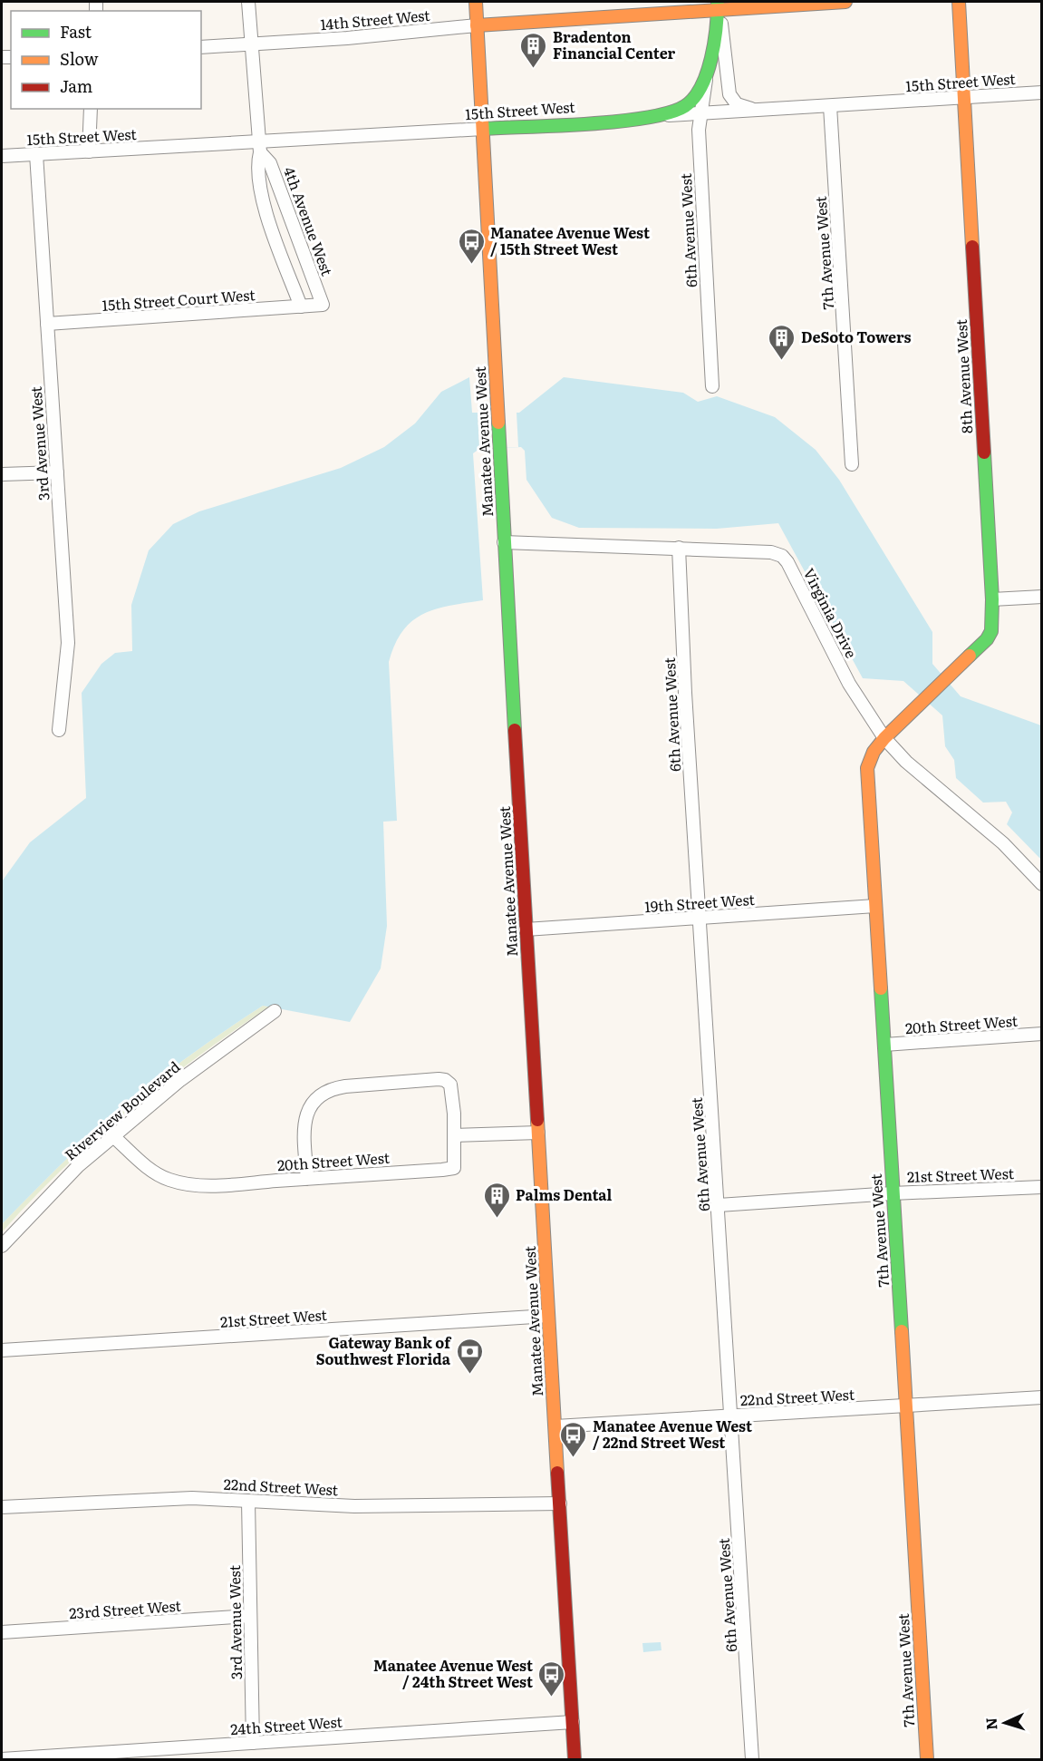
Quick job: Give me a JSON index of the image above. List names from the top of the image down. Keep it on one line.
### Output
{"streets":{"main road":["14th Street West","15th Street West","6th Avenue West","7th Avenue West","8th Avenue West","Manatee Avenue West"],"street":["4th Avenue West","15th Street Court West","3rd Avenue West","Virginia Drive","19th Street West","20th Street West","Riverview Boulevard","21st Street West","22nd Street West","23rd Street West","24th Street West"]},"crossings":[["14th Street West","4th Avenue West"],["14th Street West","6th Avenue West"],["14th Street West","Manatee Avenue West"],["15th Street West","4th Avenue West"],["15th Street West","6th Avenue West"],["15th Street West","7th Avenue West"],["15th Street West","8th Avenue West"],["15th Street West","Manatee Avenue West"],["15th Street West","3rd Avenue West"],["4th Avenue West","15th Street Court West"],["6th Avenue West","Virginia Drive"],["6th Avenue West","19th Street West"],["6th Avenue West","21st Street West"],["6th Avenue West","22nd Street West"],["7th Avenue West","8th Avenue West"],["7th Avenue West","Virginia Drive"],["7th Avenue West","19th Street West"],["7th Avenue West","20th Street West"],["7th Avenue West","21st Street West"],["7th Avenue West","22nd Street West"],["15th Street Court West","3rd Avenue West"],["Manatee Avenue West","Virginia Drive"],["Manatee Avenue West","19th Street West"],["Manatee Avenue West","21st Street West"],["Manatee Avenue West","22nd Street West"],["Manatee Avenue West","24th Street West"],["3rd Avenue West","22nd Street West"],["3rd Avenue West","23rd Street West"],["3rd Avenue West","24th Street West"],["20th Street West","Riverview Boulevard"]],"places":{"building":["Bradenton Financial Center","DeSoto Towers","Palms Dental"],"bus stop":["Manatee Avenue West / 15th Street West","Manatee Avenue West / 22nd Street West","Manatee Avenue West / 24th Street West"],"bank":["Gateway Bank of Southwest Florida"]},"legend":["Fast","Slow","Jam"],"north":"left"}
